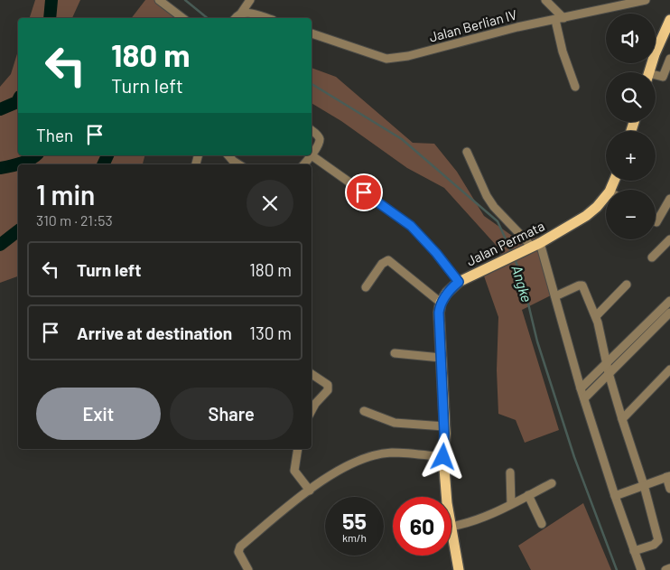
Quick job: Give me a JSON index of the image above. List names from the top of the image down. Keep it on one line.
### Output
{"streets":{"main road":["Jalan Permata"],"street":["Jalan Berlian IV"]},"water":["Angke"],"page":{"map_buttons":["+","−"],"turn":["180 m","Turn left"],"then":"Then","heading":["1 min","310 m · 21:53"],"list":[{"name":"Turn left","value":"180 m"},{"name":"Arrive at destination","value":"130 m"}],"buttons":["Exit","Share"],"speed":"55 km/h","limit":"60"}}
